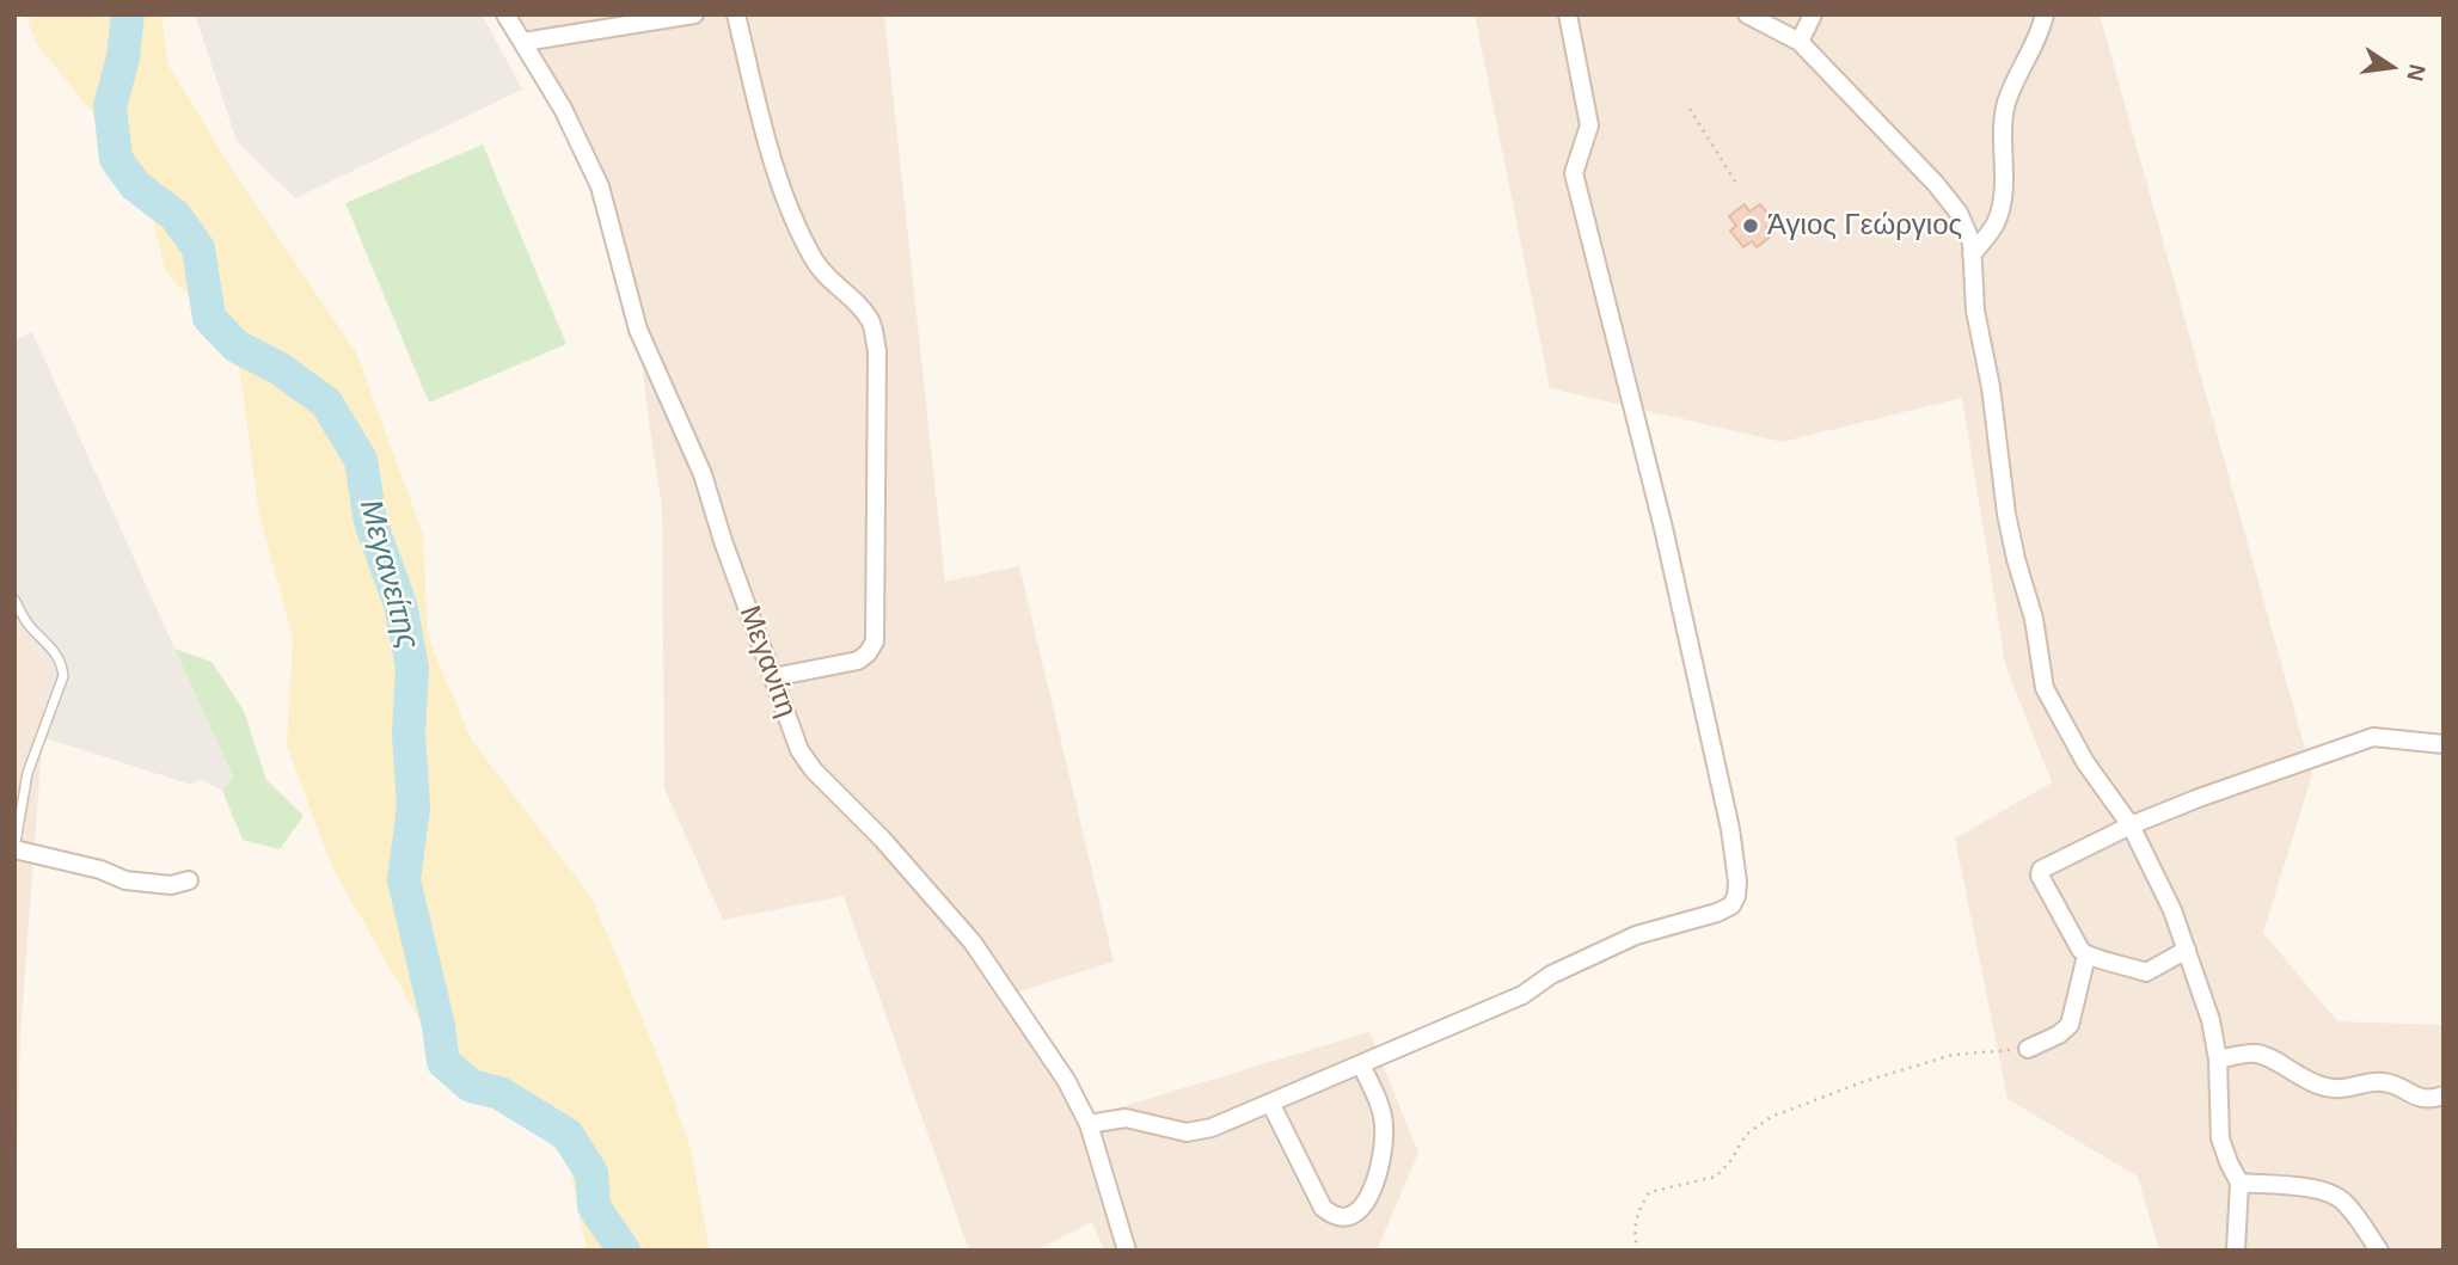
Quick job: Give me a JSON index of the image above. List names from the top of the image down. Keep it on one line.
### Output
{"streets":{"street":["Μεγανίτη"]},"water":["Μεγανείτης"],"places":["Άγιος Γεώργιος"],"north":"right"}
